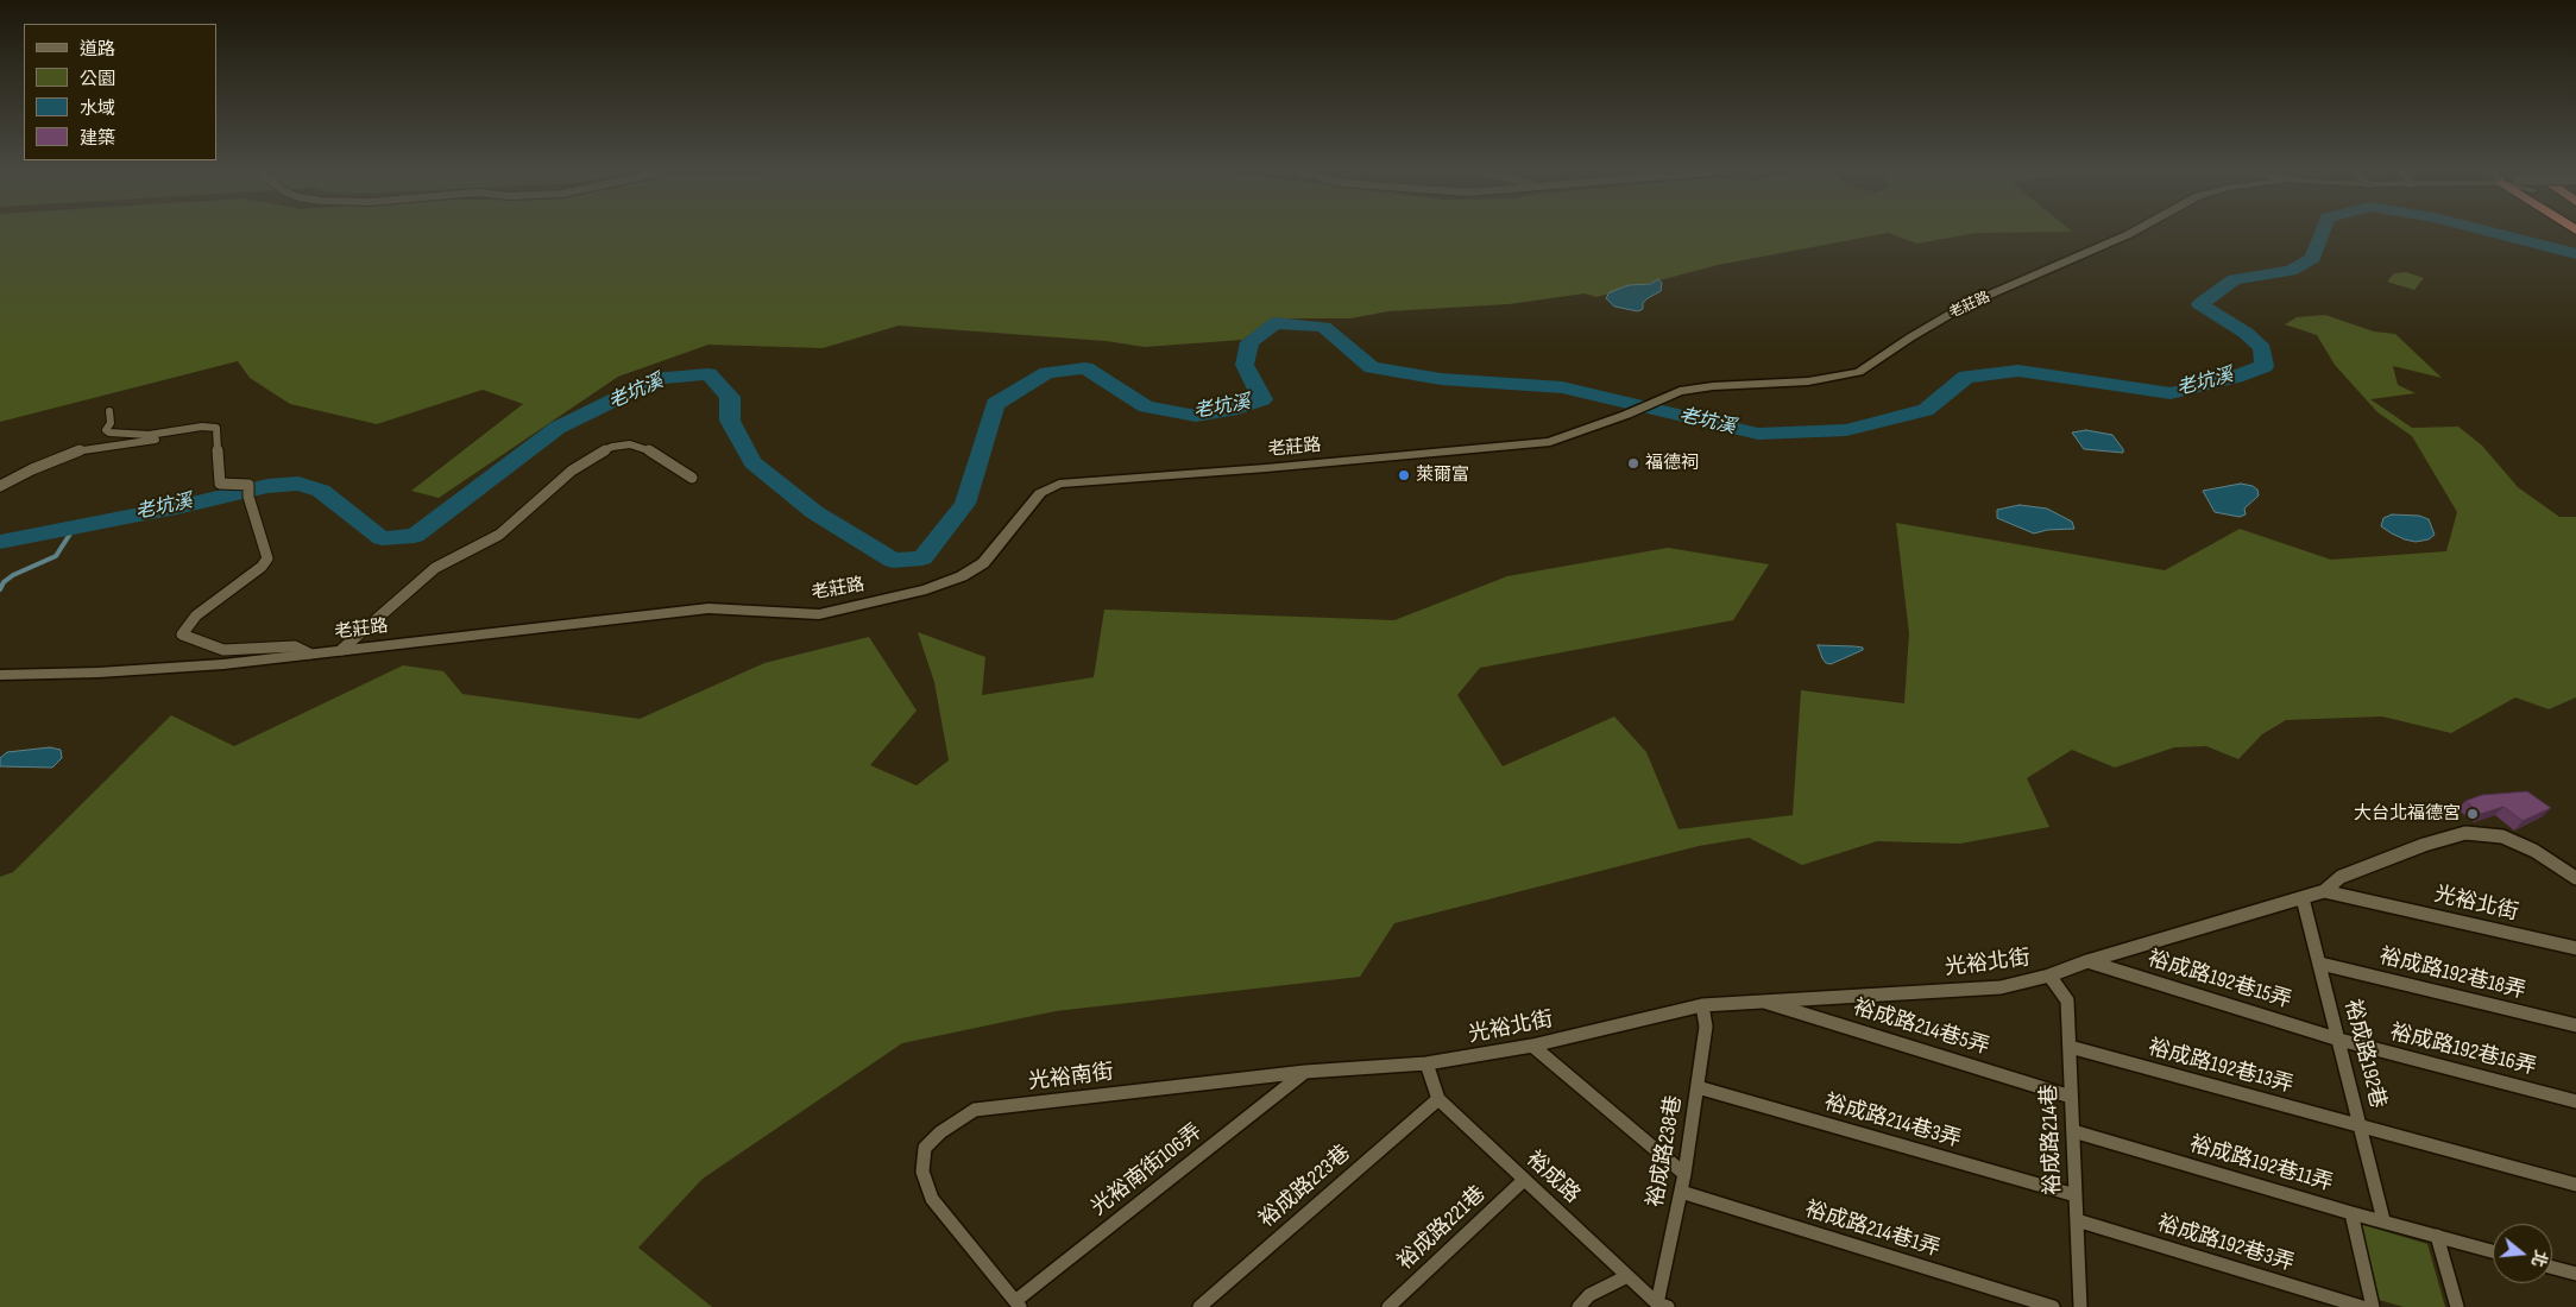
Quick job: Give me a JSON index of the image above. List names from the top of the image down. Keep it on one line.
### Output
{"streets":{"street":["老莊路","光裕北街","裕成路192巷18弄","裕成路192巷15弄","裕成路214巷5弄","裕成路192巷16弄","裕成路192巷","裕成路192巷13弄","光裕南街","裕成路214巷3弄","裕成路214巷","裕成路238巷","裕成路192巷11弄","光裕南街106弄","裕成路","裕成路223巷","裕成路221巷","裕成路214巷1弄","裕成路192巷3弄"]},"crossings":[["光裕北街","裕成路192巷15弄"],["光裕北街","裕成路214巷5弄"],["光裕北街","裕成路192巷"],["光裕北街","光裕南街"],["光裕北街","裕成路214巷"],["光裕北街","裕成路238巷"],["光裕北街","裕成路"],["裕成路192巷18弄","裕成路192巷"],["裕成路192巷15弄","裕成路192巷16弄"],["裕成路192巷15弄","裕成路192巷"],["裕成路214巷5弄","裕成路214巷"],["裕成路192巷16弄","裕成路192巷"],["裕成路192巷","裕成路192巷13弄"],["裕成路192巷","裕成路192巷11弄"],["裕成路192巷13弄","裕成路214巷"],["光裕南街","光裕南街106弄"],["光裕南街","裕成路"],["裕成路214巷3弄","裕成路214巷"],["裕成路214巷3弄","裕成路238巷"],["裕成路214巷","裕成路192巷11弄"],["裕成路214巷","裕成路192巷3弄"],["裕成路238巷","裕成路"],["裕成路238巷","裕成路214巷1弄"],["裕成路","裕成路223巷"],["裕成路","裕成路221巷"]],"water":["老坑溪"],"places":["福德祠","萊爾富","大台北福德宮"],"legend":["道路","公園","水域","建築"],"north":"right"}
